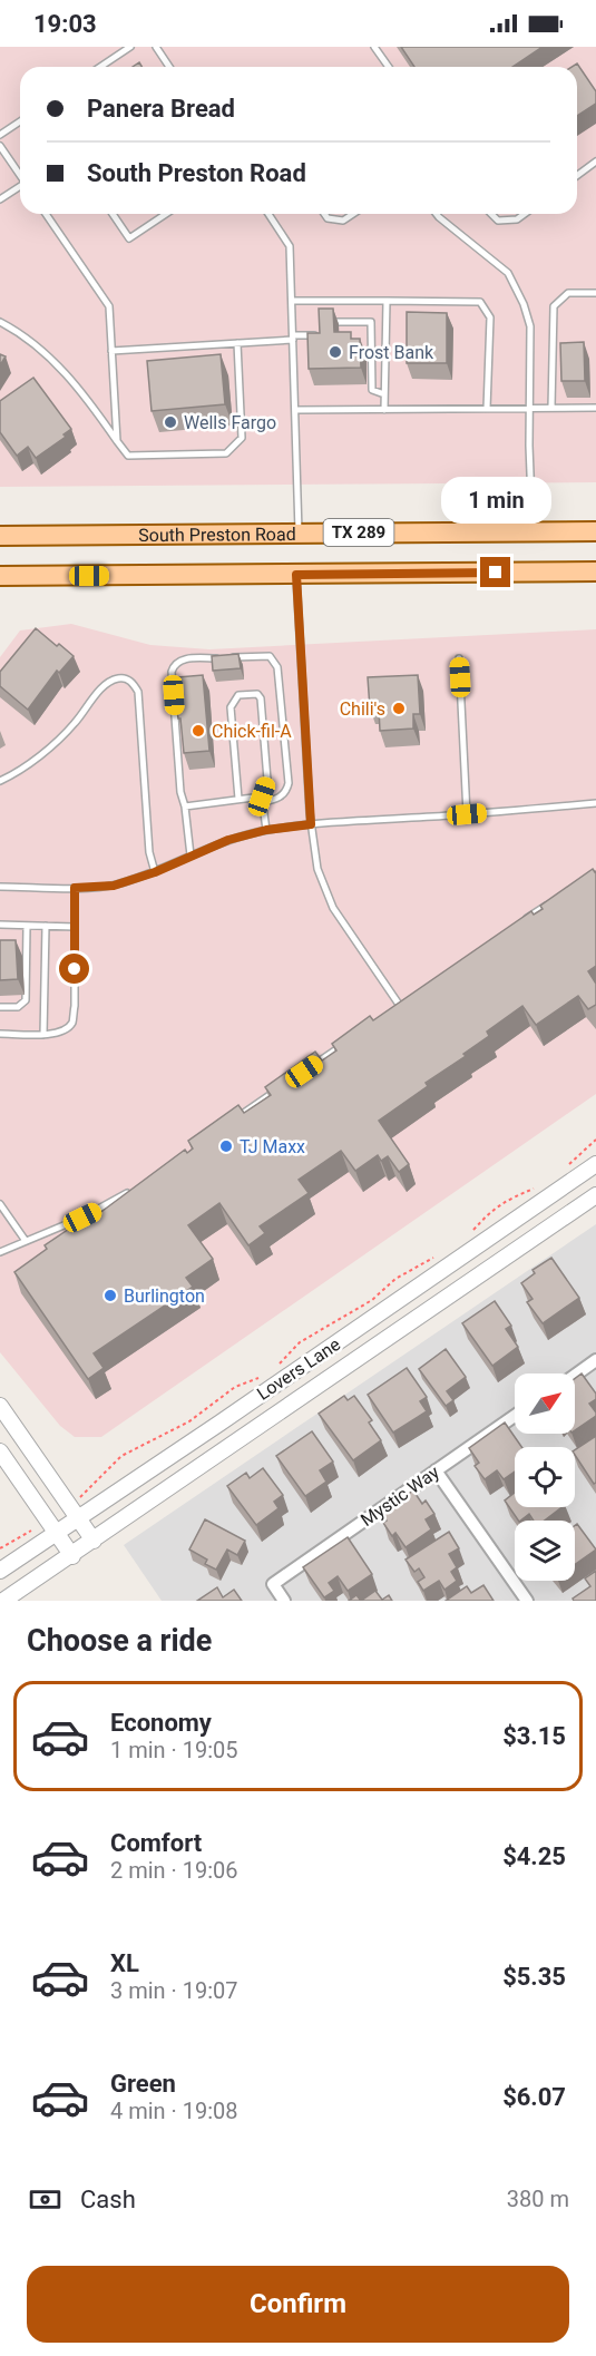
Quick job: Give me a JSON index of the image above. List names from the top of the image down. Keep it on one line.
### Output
{"streets":{"main road":["TX 289","South Preston Road"],"street":["Lovers Lane","Mystic Way"]},"places":["Frost Bank","Wells Fargo","Chili's","Chick-fil-A","TJ Maxx","Burlington"],"north":"top right","page":{"status":"19:03","banner":["Panera Bread","South Preston Road"],"bubble":"1 min","heading":"Choose a ride","list":[{"name":"Economy","note":"1 min · 19:05","value":"$3.15"},{"name":"Comfort","note":"2 min · 19:06","value":"$4.25"},{"name":"XL","note":"3 min · 19:07","value":"$5.35"},{"name":"Green","note":"4 min · 19:08","value":"$6.07"}],"pay":["Cash","380 m"],"buttons":"Confirm"}}
